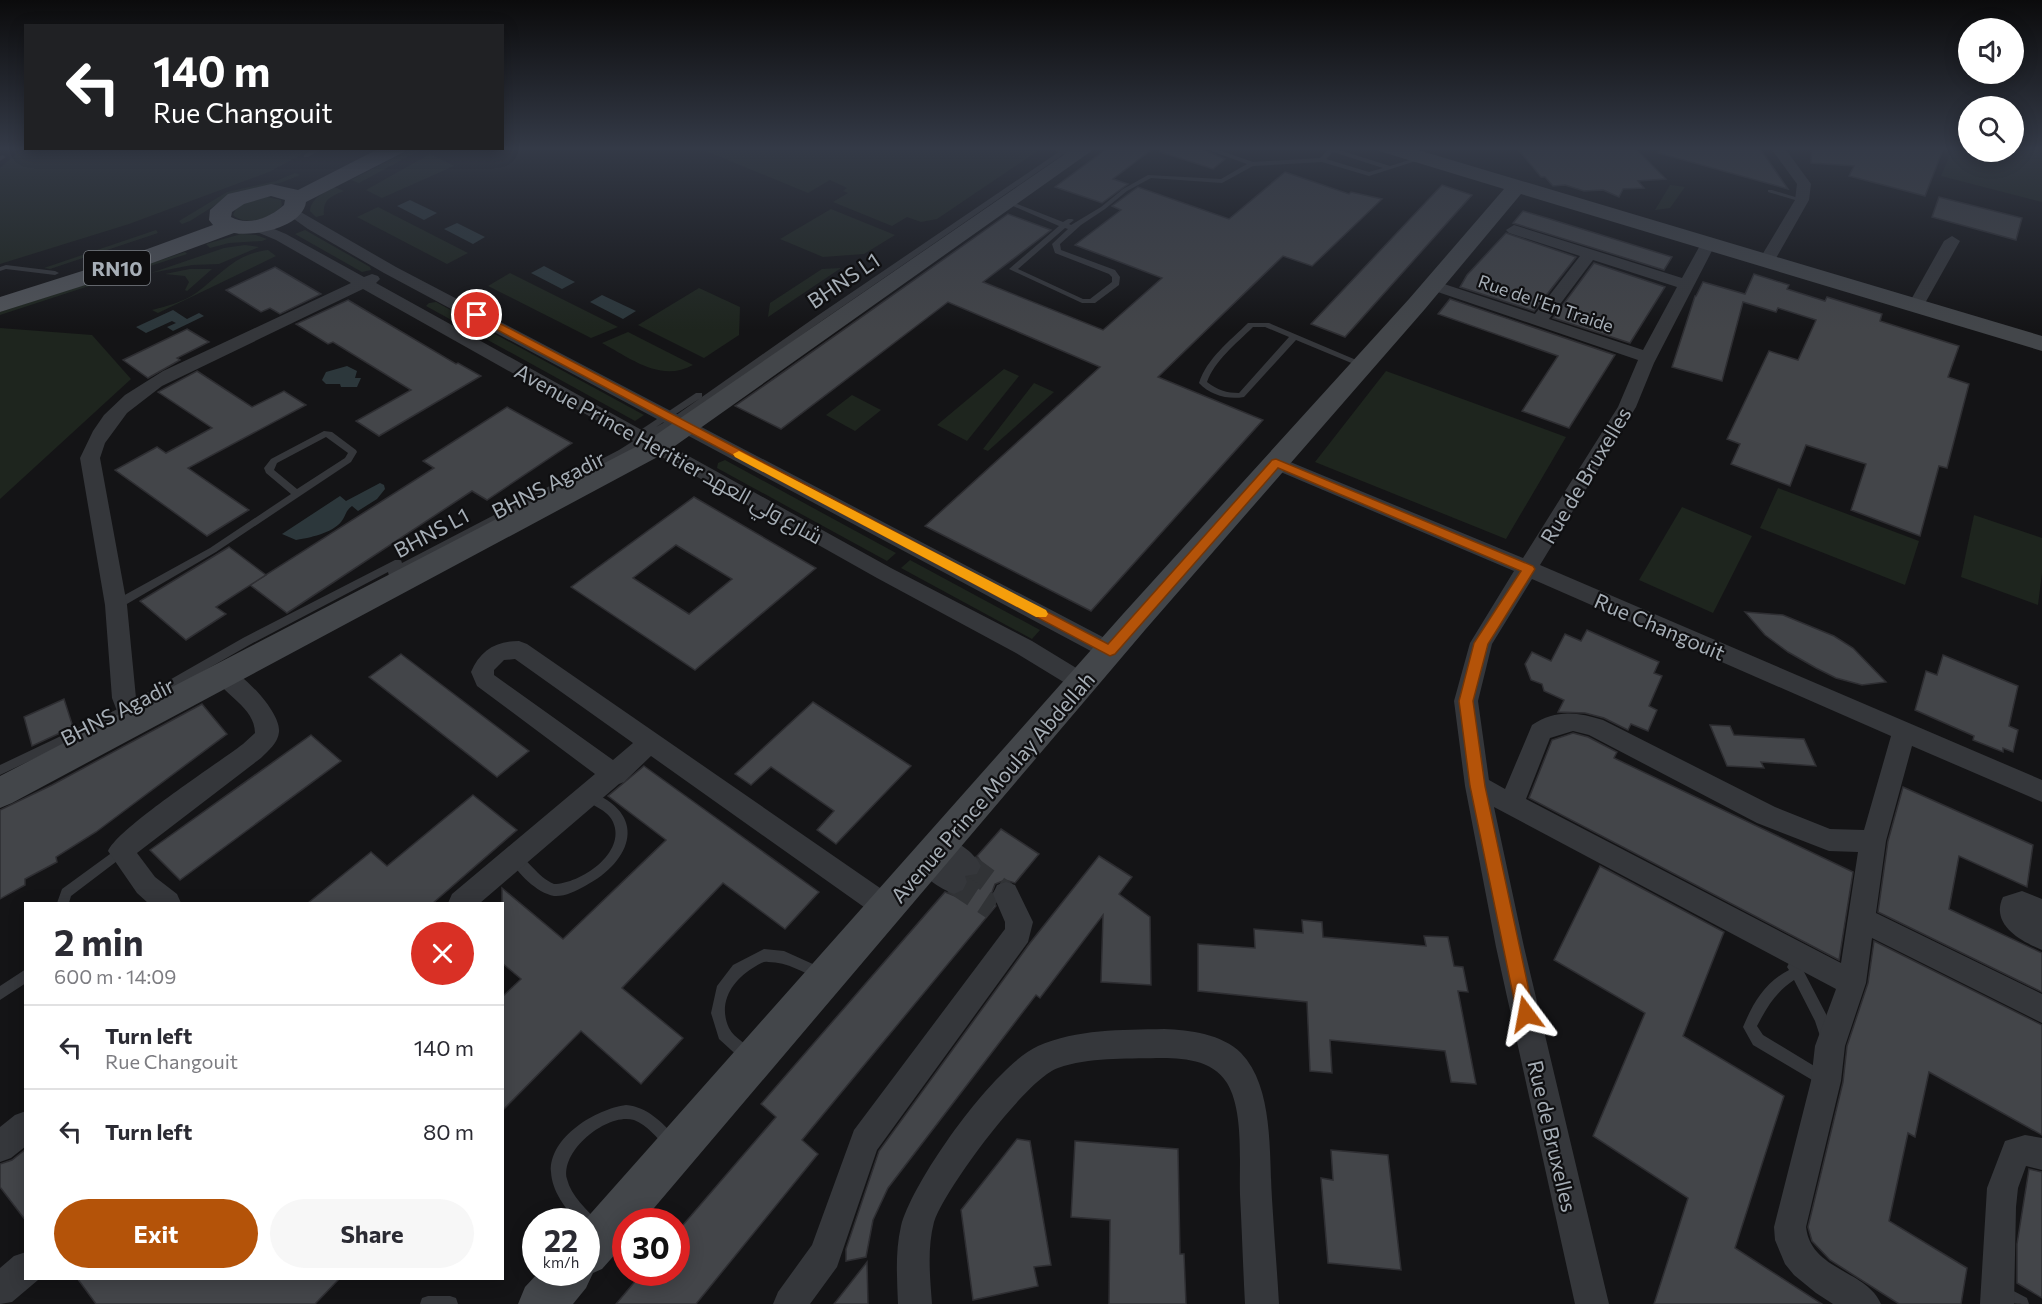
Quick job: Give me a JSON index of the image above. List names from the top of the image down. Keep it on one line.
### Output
{"streets":{"main road":["RN10"],"street":["Rue de l'En Traide","Avenue Prince Heritier شارع ولي العهد","Rue de Bruxelles","BHNS Agadir","Rue Changouit","Avenue Prince Moulay Abdellah"],"lane":["BHNS L1"]},"crossings":[["RN10","Avenue Prince Heritier شارع ولي العهد"],["BHNS L1","Avenue Prince Heritier شارع ولي العهد"],["BHNS L1","BHNS Agadir"],["Rue de l'En Traide","Rue de Bruxelles"],["Rue de l'En Traide","Avenue Prince Moulay Abdellah"],["Avenue Prince Heritier شارع ولي العهد","BHNS Agadir"],["Avenue Prince Heritier شارع ولي العهد","Avenue Prince Moulay Abdellah"],["Rue de Bruxelles","Rue Changouit"],["Rue Changouit","Avenue Prince Moulay Abdellah"]],"page":{"turn":["140 m","Rue Changouit"],"heading":["2 min","600 m · 14:09"],"list":[{"name":"Turn left","note":"Rue Changouit","value":"140 m"},{"name":"Turn left","value":"80 m"}],"buttons":["Exit","Share"],"speed":"22 km/h","limit":"30"}}
